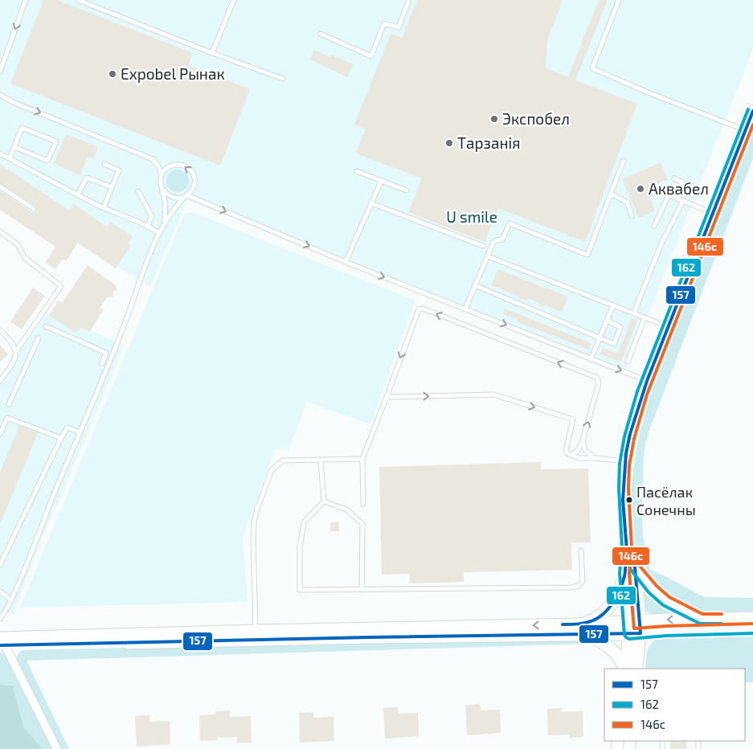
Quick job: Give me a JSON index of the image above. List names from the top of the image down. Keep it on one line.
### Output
{"parks":["U smile"],"places":["Expobel Рынак","Экспобел","Тарзанія","Аквабел","Пасёлак Сонечны"],"lines":["transit line 162","transit line 157","transit line 146с"],"legend":["157","162","146с"]}
